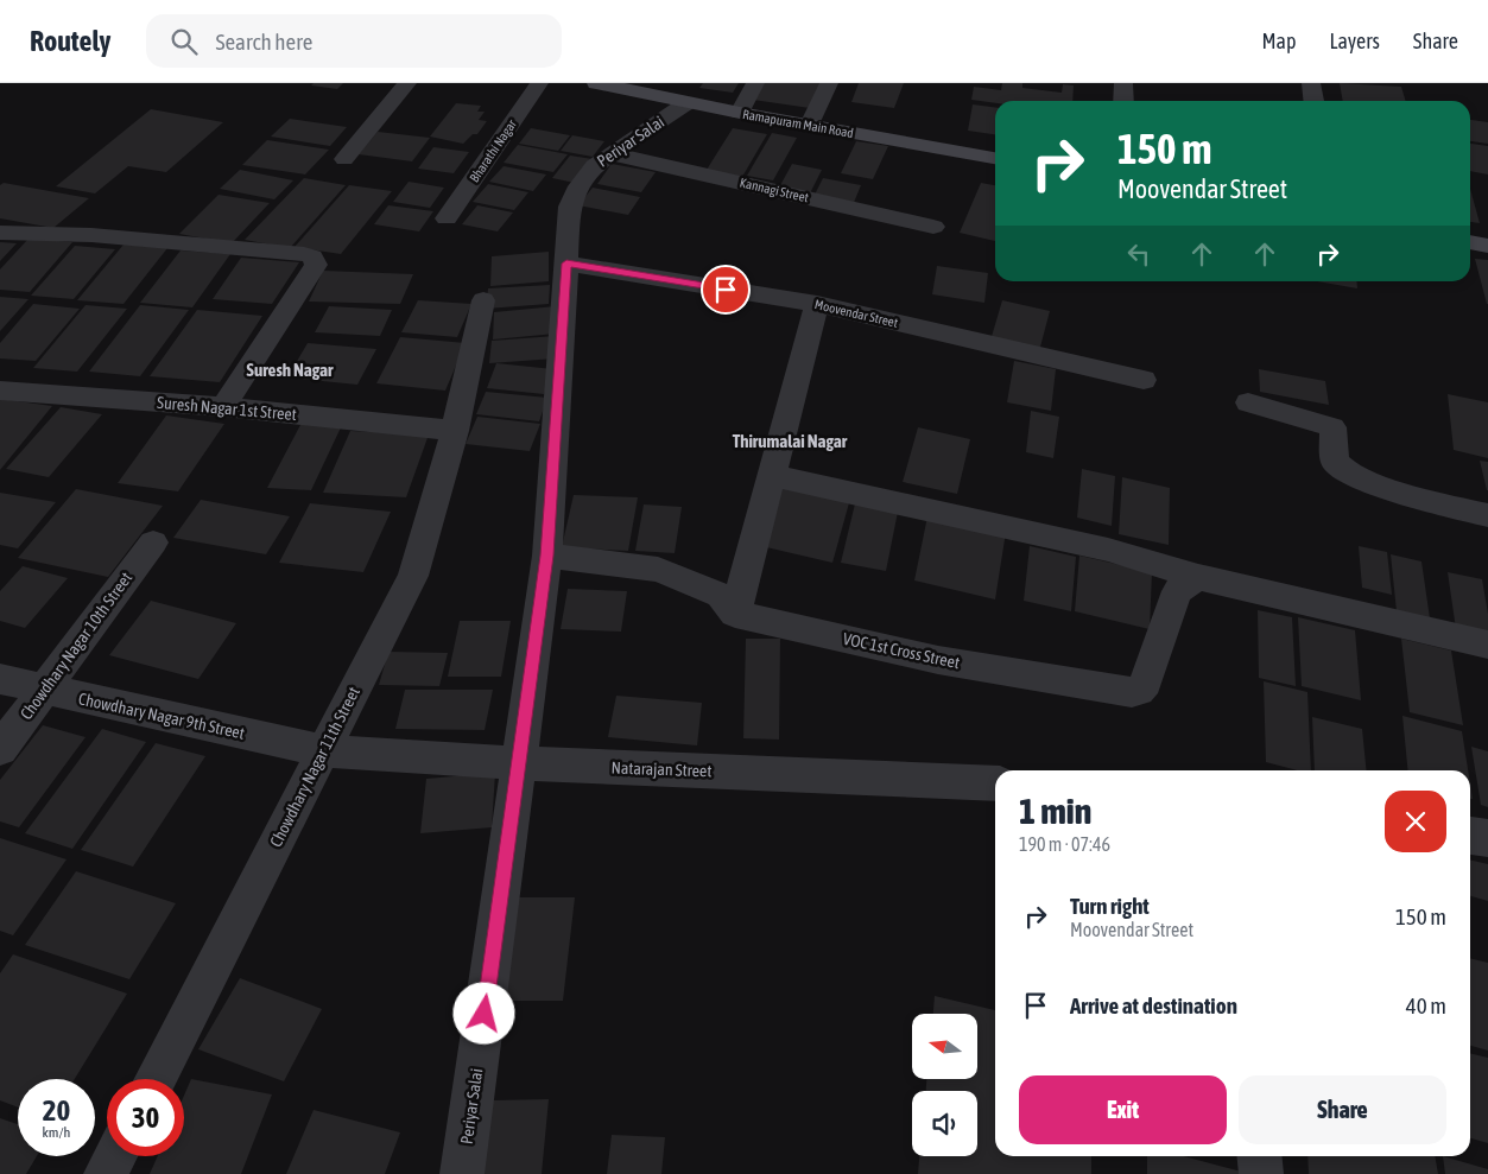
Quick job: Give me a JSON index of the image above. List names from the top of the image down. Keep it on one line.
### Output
{"streets":{"main road":["Ramapuram Main Road"],"street":["Periyar Salai","Bharathi Nagar","Kannagi Street","Moovendar Street","Suresh Nagar 1st Street","Chowdhary Nagar 10th Street","VOC 1st Cross Street","Chowdhary Nagar 9th Street","Chowdhary Nagar 11th Street","Natarajan Street"]},"crossings":[["Ramapuram Main Road","Periyar Salai"],["Periyar Salai","Kannagi Street"],["Periyar Salai","Moovendar Street"],["Periyar Salai","Natarajan Street"],["Suresh Nagar 1st Street","Chowdhary Nagar 11th Street"],["Chowdhary Nagar 10th Street","Chowdhary Nagar 9th Street"],["Chowdhary Nagar 9th Street","Chowdhary Nagar 11th Street"],["Chowdhary Nagar 9th Street","Natarajan Street"],["Chowdhary Nagar 11th Street","Natarajan Street"]],"districts":["Suresh Nagar","Thirumalai Nagar"],"north":"left","page":{"header":"Routely","search":"Search here","nav":["Map","Layers","Share"],"turn":["150 m","Moovendar Street"],"heading":["1 min","190 m · 07:46"],"list":[{"name":"Turn right","note":"Moovendar Street","value":"150 m"},{"name":"Arrive at destination","value":"40 m"}],"buttons":["Exit","Share"],"speed":"20 km/h","limit":"30"}}
